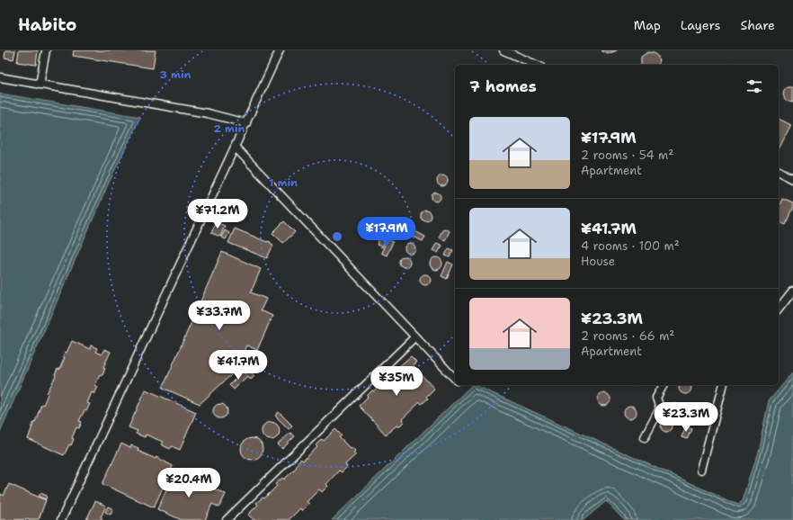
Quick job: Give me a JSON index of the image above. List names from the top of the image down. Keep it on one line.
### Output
{"page":{"header":"Habito","nav":["Map","Layers","Share"],"heading":"7 homes","list":[{"name":"¥17.9M","note":"2 rooms · 54 m² · Apartment"},{"name":"¥41.7M","note":"4 rooms · 100 m² · House"},{"name":"¥23.3M","note":"2 rooms · 66 m² · Apartment"}],"price":["¥71.2M","¥17.9M","¥33.7M","¥41.7M","¥35M","¥23.3M","¥20.4M"]},"rings":["3 min","2 min","1 min"]}
